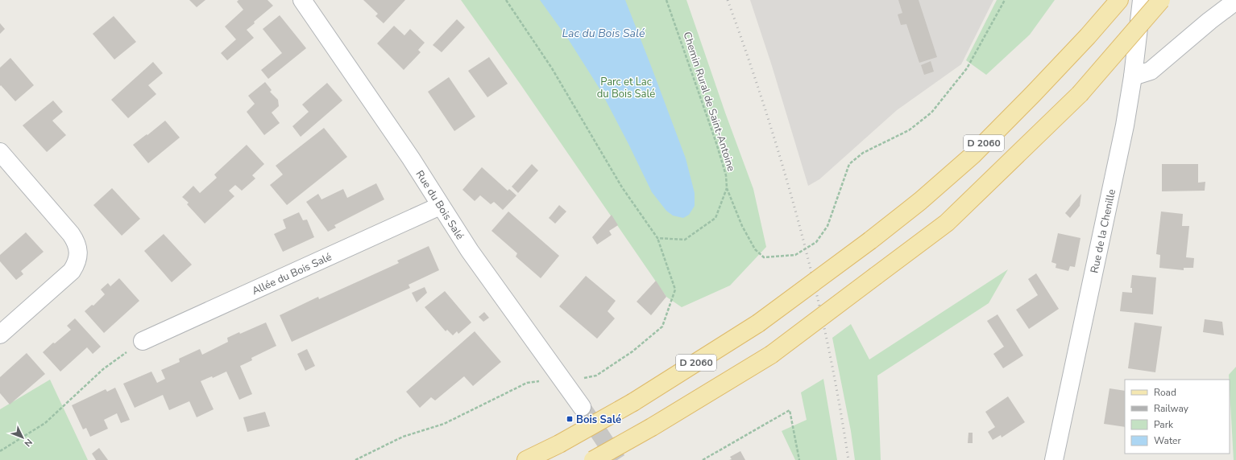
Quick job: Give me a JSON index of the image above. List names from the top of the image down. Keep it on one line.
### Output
{"streets":{"main road":["D 2060"],"street":["Rue du Bois Salé","Rue de la Chenille","Allée du Bois Salé"],"path":["Chemin Rural de Saint-Antoine"]},"crossings":[["Rue du Bois Salé","Allée du Bois Salé"]],"water":["Lac du Bois Salé"],"parks":["Parc et Lac du Bois Salé"],"places":{"transit":["Bois Salé"]},"legend":["Road","Railway","Park","Water"],"north":"bottom right"}
